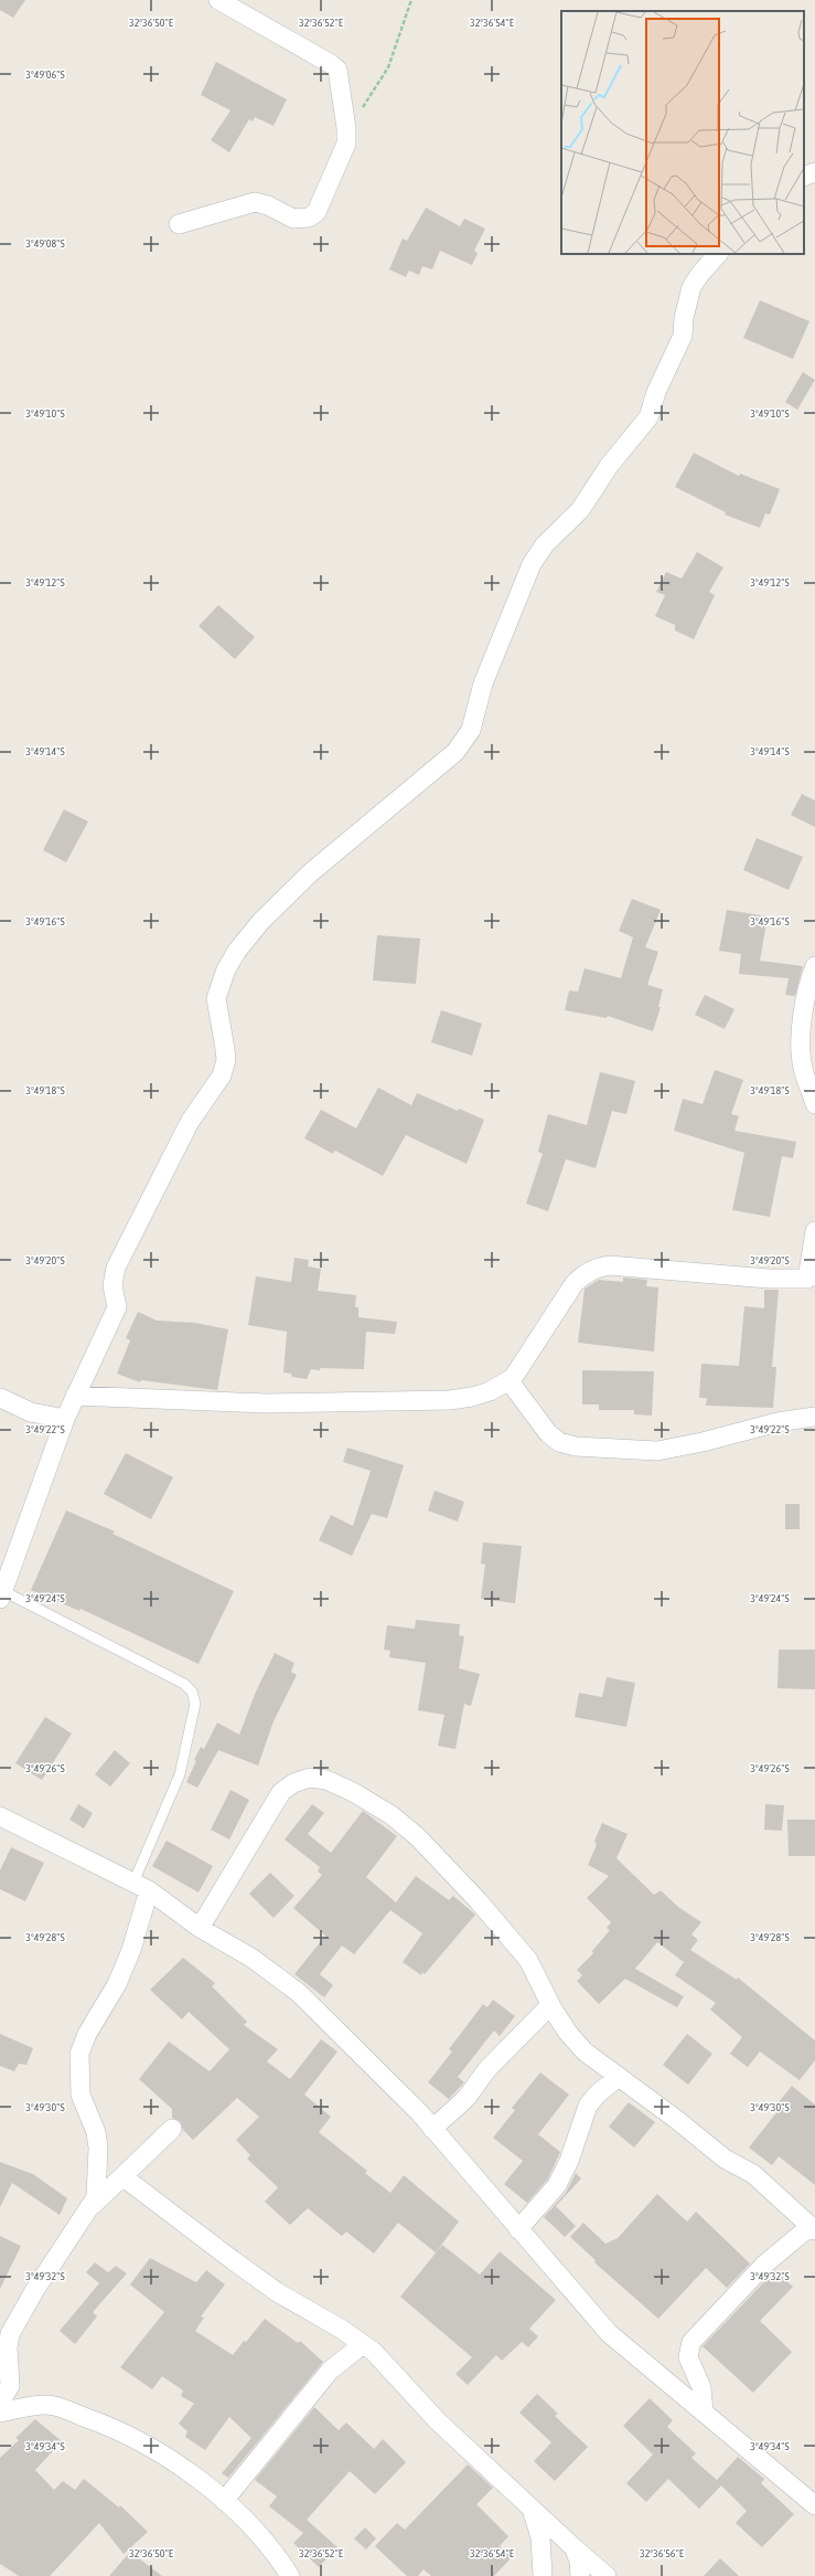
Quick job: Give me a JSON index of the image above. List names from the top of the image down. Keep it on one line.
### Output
{"coordinates":["32°36'50\"E","32°36'52\"E","32°36'54\"E","3°49'06\"S","3°49'08\"S","3°49'10\"S","3°49'12\"S","3°49'14\"S","3°49'16\"S","3°49'18\"S","3°49'20\"S","3°49'22\"S","3°49'24\"S","3°49'26\"S","3°49'28\"S","3°49'30\"S","3°49'32\"S","3°49'34\"S","32°36'56\"E"]}
